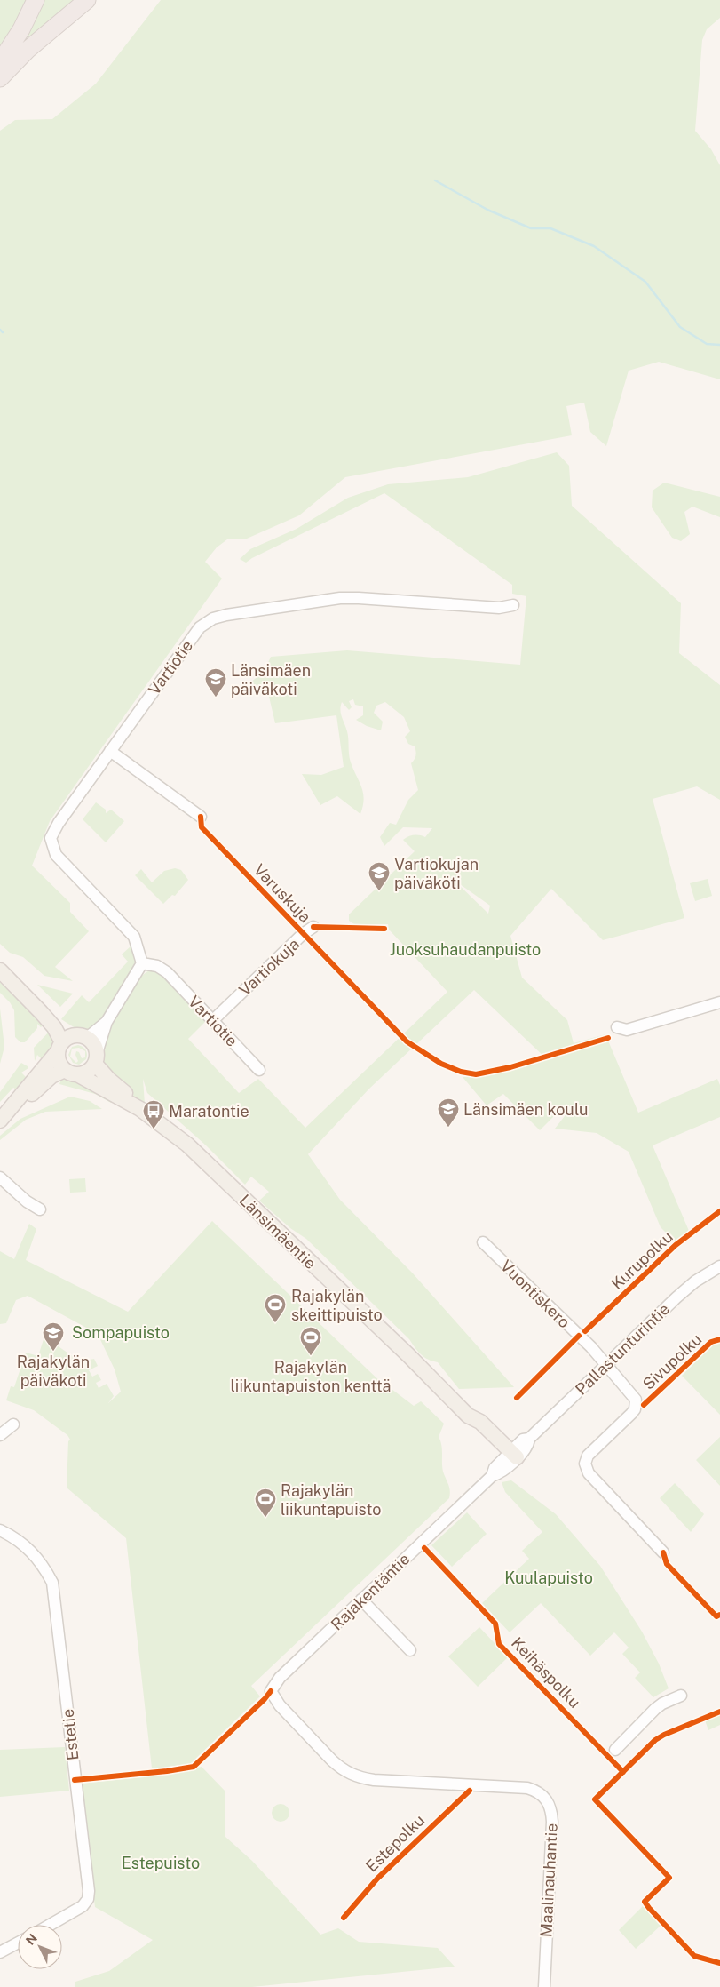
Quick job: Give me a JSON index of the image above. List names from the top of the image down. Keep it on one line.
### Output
{"streets":{"main road":["Länsimäentie"],"street":["Vartiotie","Vartiokuja","Vuontiskero","Pallastunturintie","Rajakentäntie","Estetie","Maalinauhantie"],"cycle path":["Varuskuja","Kurupolku","Sivupolku","Keihäspolku","Estepolku"]},"crossings":[["Vartiotie","Vartiokuja"],["Länsimäentie","Pallastunturintie"],["Länsimäentie","Rajakentäntie"],["Vuontiskero","Pallastunturintie"],["Pallastunturintie","Rajakentäntie"],["Rajakentäntie","Maalinauhantie"]],"parks":["Juoksuhaudanpuisto","Sompapuisto","Kuulapuisto","Estepuisto"],"places":{"school or university":["Länsimäen päiväkoti","Vartiokujan päiväköti","Länsimäen koulu","Rajakylän päiväkoti"],"bus stop":["Maratontie"],"sports":["Rajakylän skeittipuisto","Rajakylän liikuntapuiston kenttä","Rajakylän liikuntapuisto"]},"north":"top left"}
